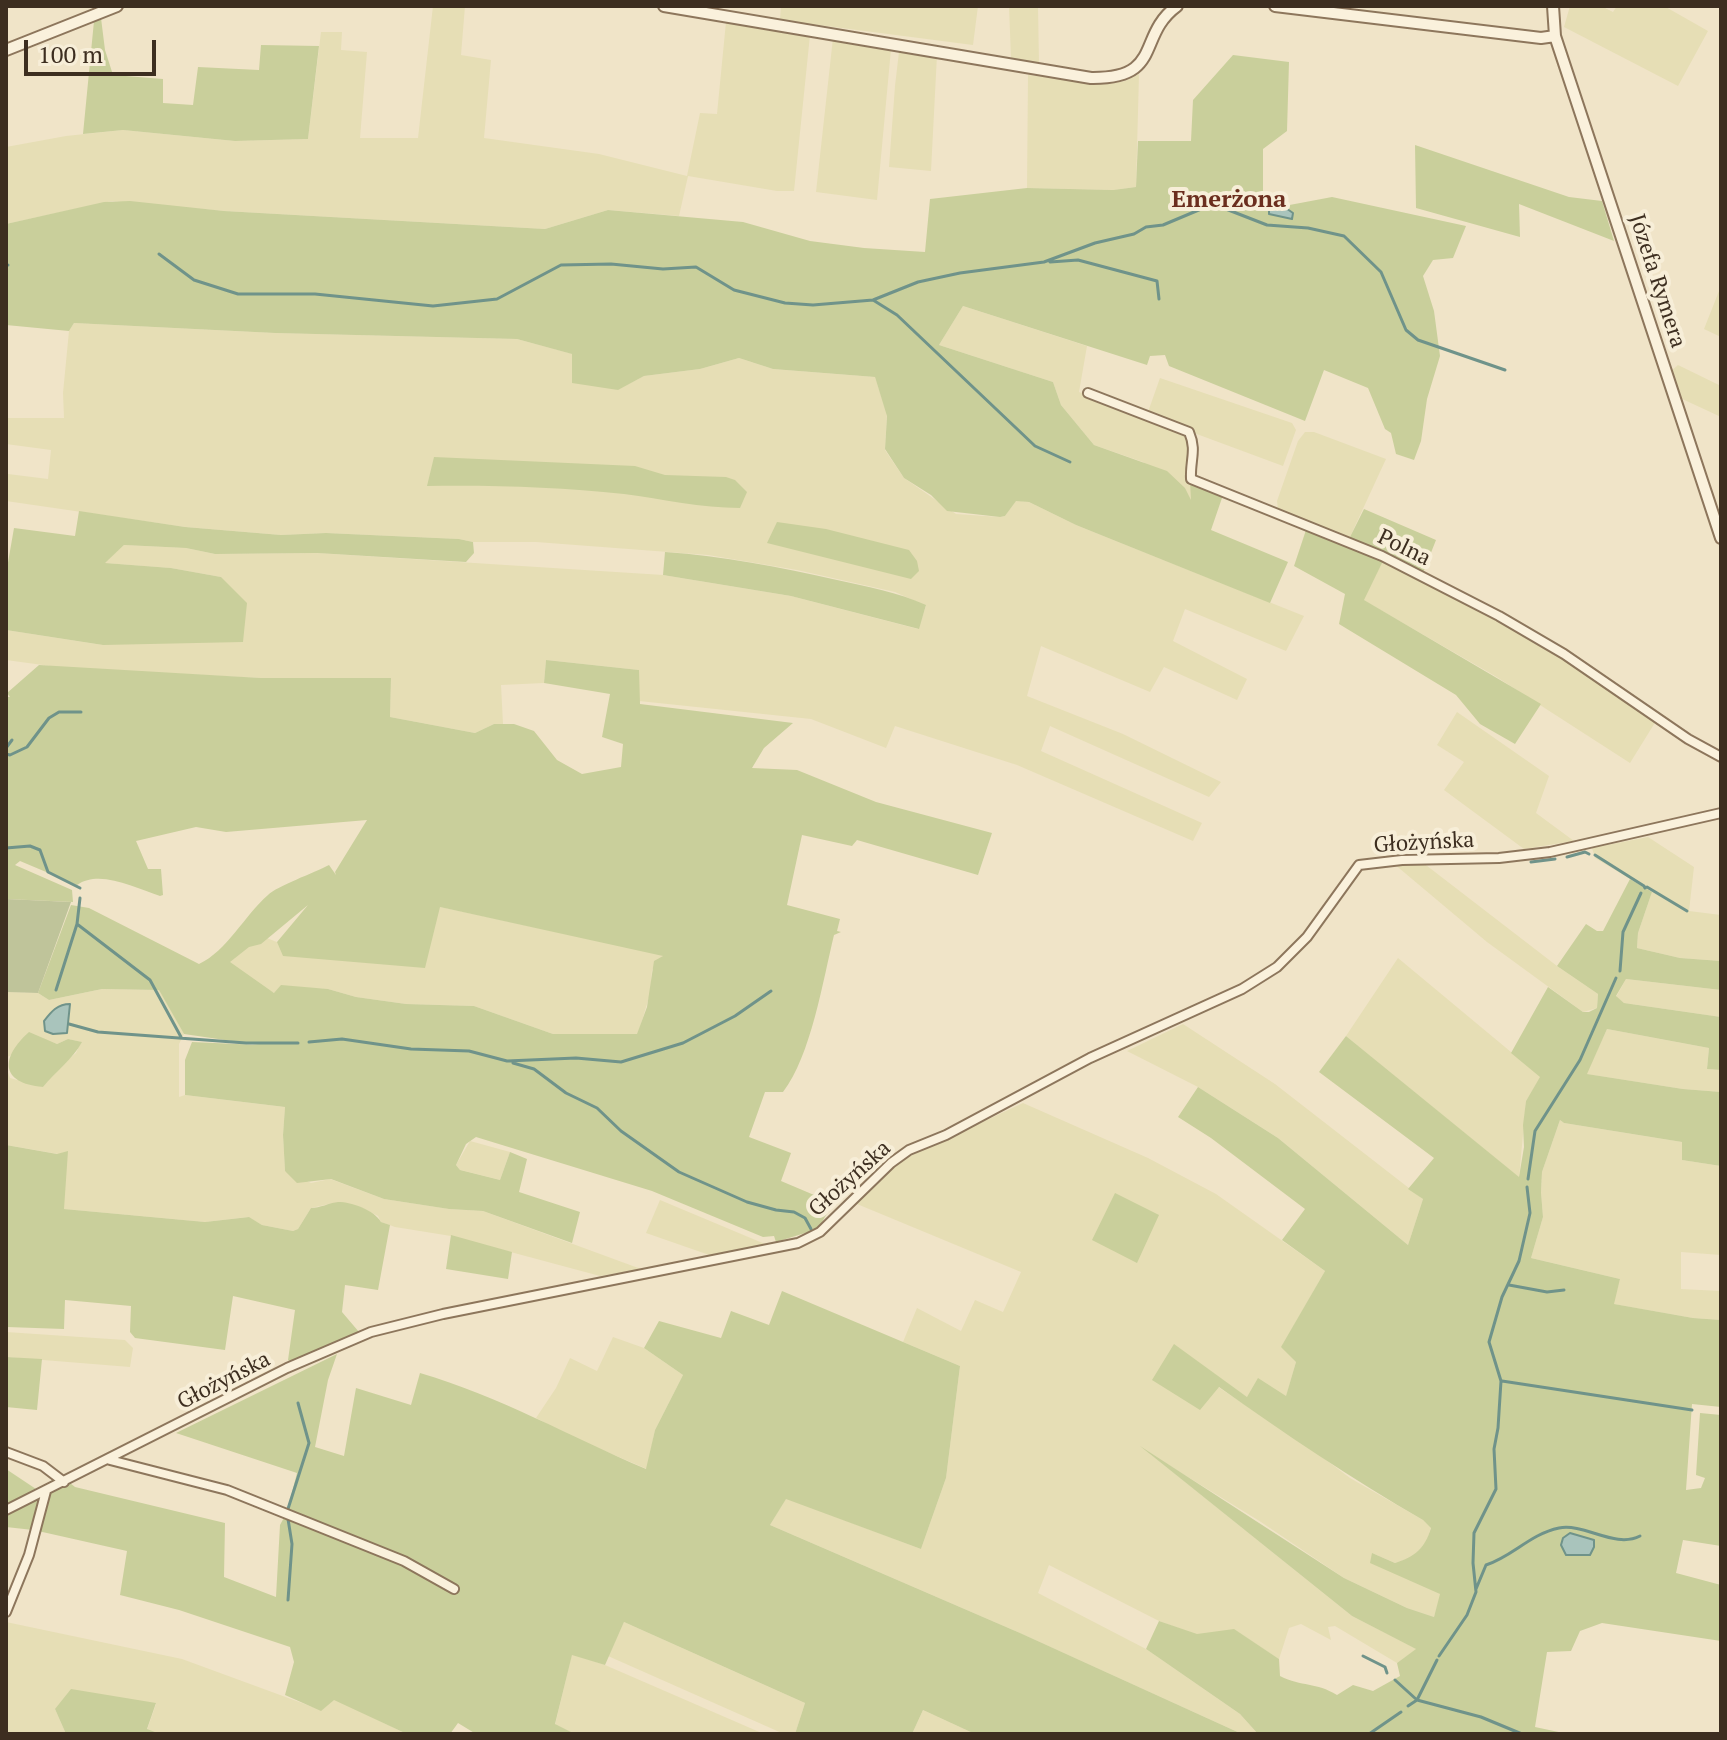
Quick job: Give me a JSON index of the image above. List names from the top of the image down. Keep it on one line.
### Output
{"streets":{"street":["Józefa Rymera","Polna","Głożyńska"]},"districts":["Emerżona"],"scale_bar":"100 m"}
